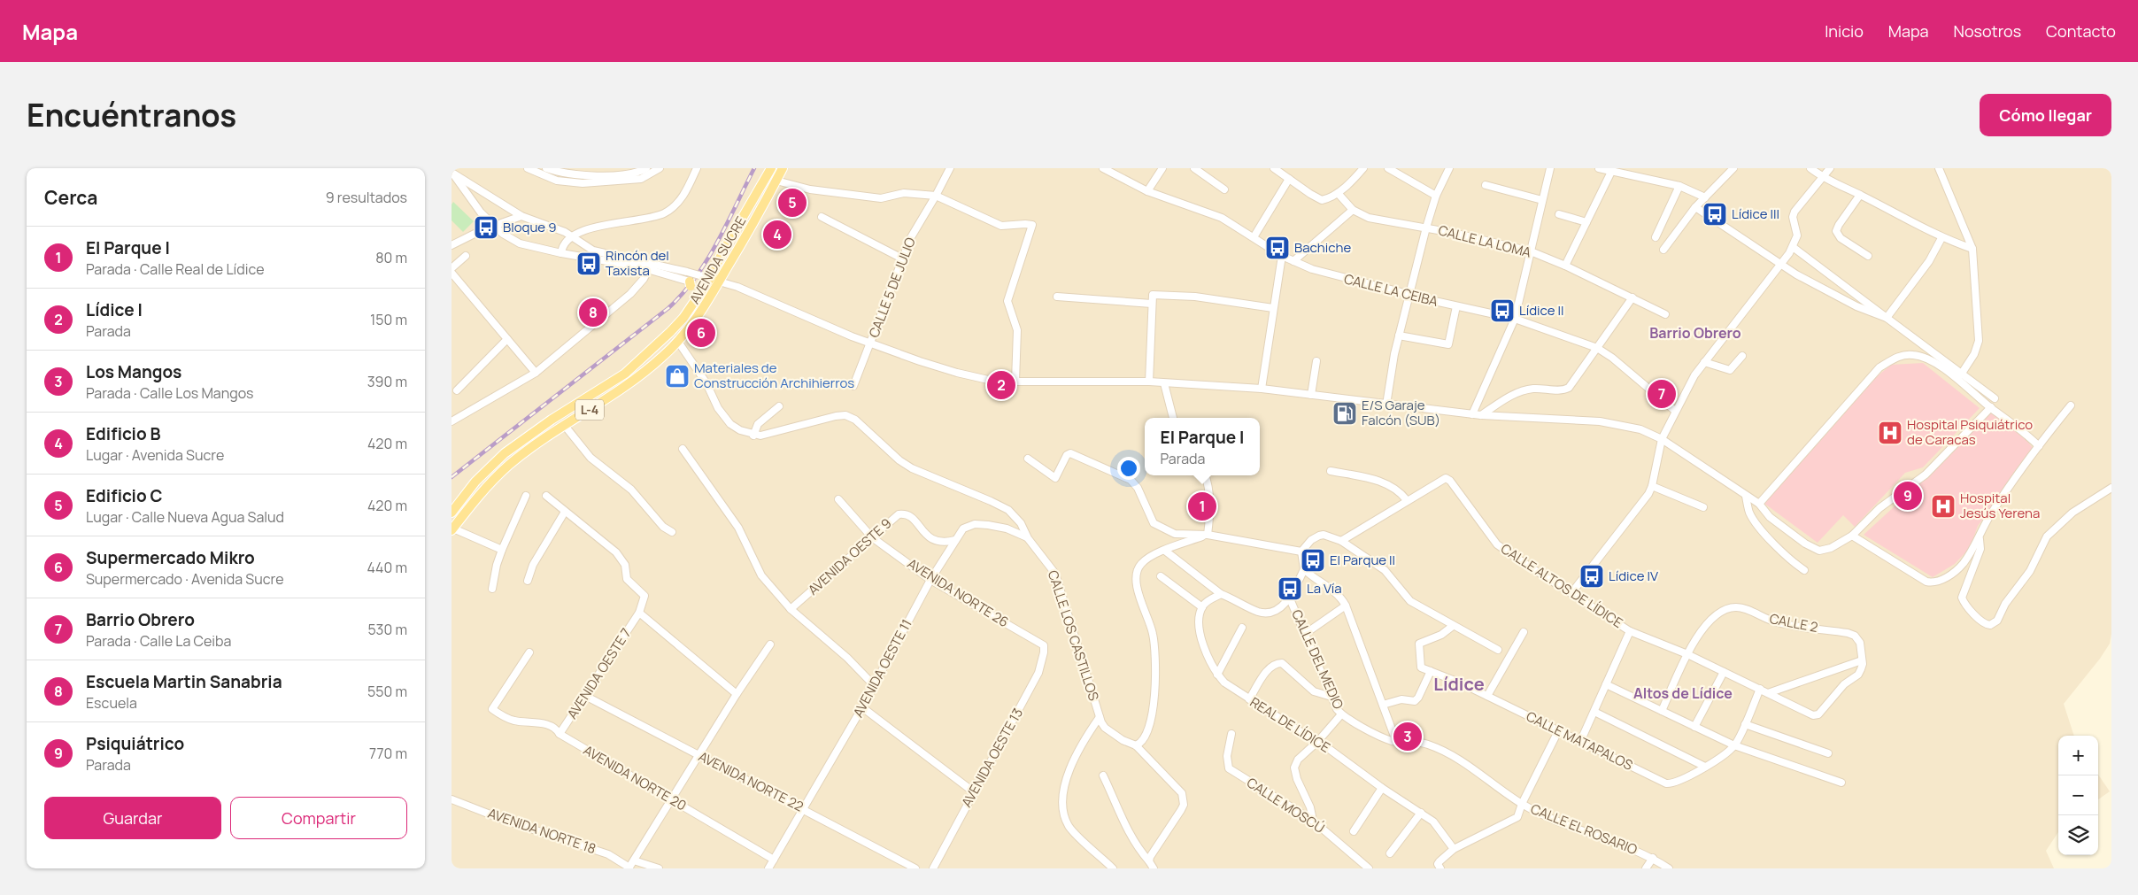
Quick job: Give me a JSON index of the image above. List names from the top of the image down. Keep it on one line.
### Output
{"streets":{"main road":["AVENIDA SUCRE","L-4"],"street":["CALLE LA LOMA","CALLE 5 DE JULIO","CALLE LA CEIBA","AVENIDA OESTE 9","CALLE ALTOS DE LÍDICE","AVENIDA NORTE 26","CALLE 2","CALLE LOS CASTILLOS","CALLE DEL MEDIO","AVENIDA OESTE 11","AVENIDA OESTE 7","REAL DE LÍDICE","CALLE MATAPALOS","AVENIDA OESTE 13","AVENIDA NORTE 20","AVENIDA NORTE 22","CALLE MOSCÚ","CALLE EL ROSARIO","AVENIDA NORTE 18"]},"crossings":[["AVENIDA OESTE 9","AVENIDA NORTE 26"],["AVENIDA OESTE 9","AVENIDA OESTE 11"],["CALLE ALTOS DE LÍDICE","CALLE 2"],["CALLE ALTOS DE LÍDICE","CALLE MATAPALOS"],["AVENIDA NORTE 26","AVENIDA OESTE 11"],["AVENIDA NORTE 26","AVENIDA OESTE 13"],["CALLE LOS CASTILLOS","AVENIDA OESTE 11"],["CALLE DEL MEDIO","CALLE EL ROSARIO"],["AVENIDA OESTE 11","AVENIDA NORTE 20"],["AVENIDA OESTE 11","AVENIDA NORTE 22"],["AVENIDA OESTE 7","AVENIDA NORTE 20"],["AVENIDA OESTE 7","AVENIDA NORTE 22"]],"districts":["Barrio Obrero","Lídice","Altos de Lídice"],"places":{"bus stop":["Lídice III","Bloque 9","Bachiche","Rincón del Taxista","Lídice II","El Parque II","Lídice IV","La Vía"],"shop":["Materiales de Construcción Archihierros"],"fuel station":["E/S Garaje Falcón (SUB)"],"hospital":["Hospital Psiquiátrico de Caracas","Hospital Jesús Yerena"]},"page":{"header":"Mapa","nav":["Inicio","Mapa","Nosotros","Contacto"],"title":"Encuéntranos","buttons":["Cómo llegar",["Guardar","Compartir"]],"heading":["Cerca","9 resultados"],"pins":["5","4","8","6","2","7","9","1","3"],"list":[{"mark":"1","name":"El Parque I","note":"Parada · Calle Real de Lídice","value":"80 m"},{"mark":"2","name":"Lídice I","note":"Parada","value":"150 m"},{"mark":"3","name":"Los Mangos","note":"Parada · Calle Los Mangos","value":"390 m"},{"mark":"4","name":"Edificio B","note":"Lugar · Avenida Sucre","value":"420 m"},{"mark":"5","name":"Edificio C","note":"Lugar · Calle Nueva Agua Salud","value":"420 m"},{"mark":"6","name":"Supermercado Mikro","note":"Supermercado · Avenida Sucre","value":"440 m"},{"mark":"7","name":"Barrio Obrero","note":"Parada · Calle La Ceiba","value":"530 m"},{"mark":"8","name":"Escuela Martin Sanabria","note":"Escuela","value":"550 m"},{"mark":"9","name":"Psiquiátrico","note":"Parada","value":"770 m"}],"popup":["El Parque I","Parada"],"map_buttons":["+","−"]}}
